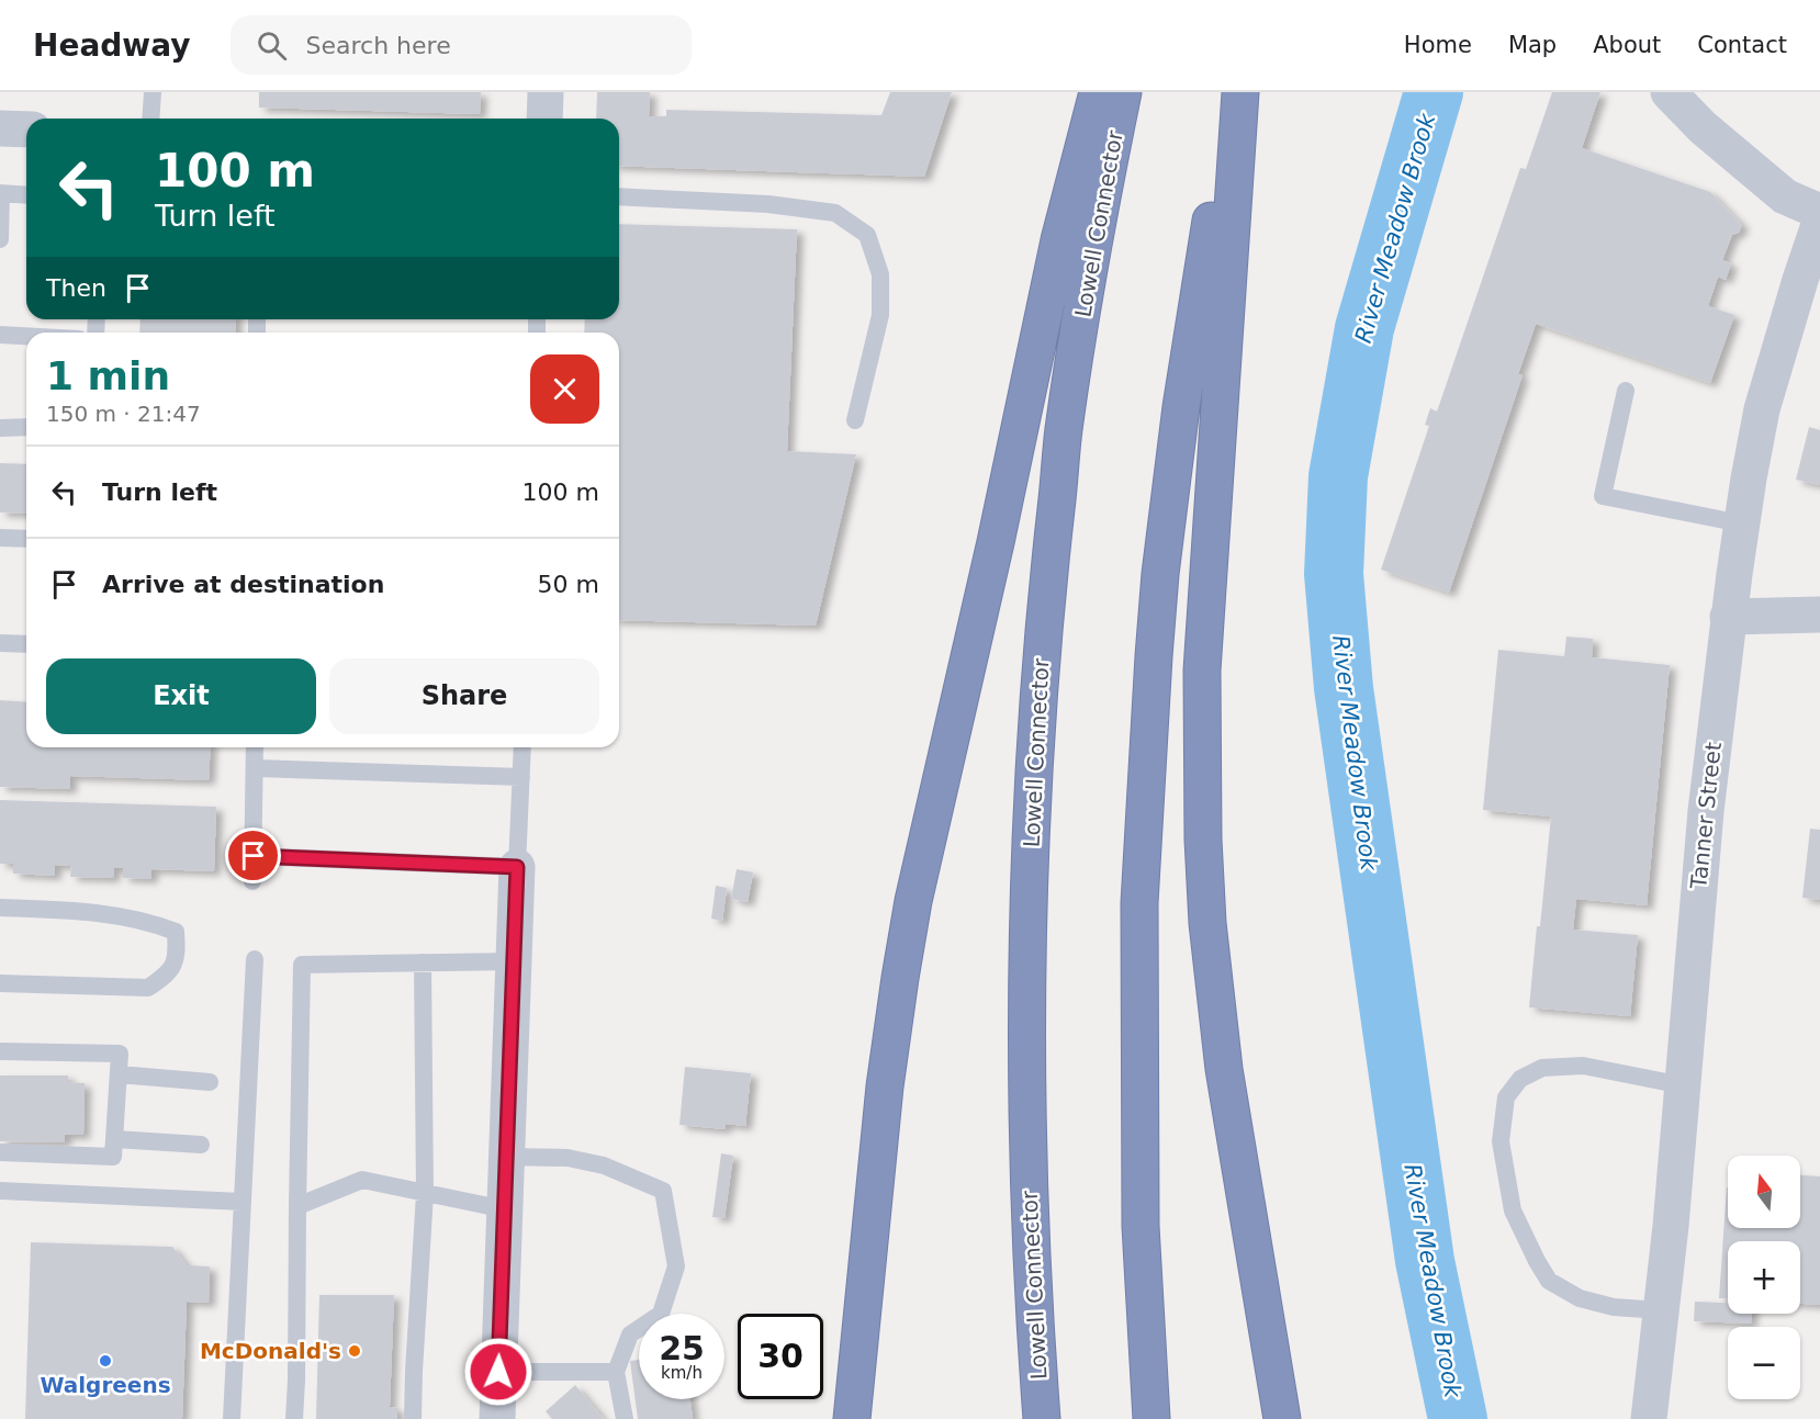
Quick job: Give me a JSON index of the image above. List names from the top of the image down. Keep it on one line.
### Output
{"streets":{"highway":["Lowell Connector"],"street":["Tanner Street"]},"water":["River Meadow Brook"],"places":["McDonald's","Walgreens"],"north":"top","page":{"header":"Headway","search":"Search here","nav":["Home","Map","About","Contact"],"turn":["100 m","Turn left"],"then":"Then","heading":["1 min","150 m · 21:47"],"list":[{"name":"Turn left","value":"100 m"},{"name":"Arrive at destination","value":"50 m"}],"buttons":["Exit","Share"],"map_buttons":["+","−"],"speed":"25 km/h","limit":"30"}}
